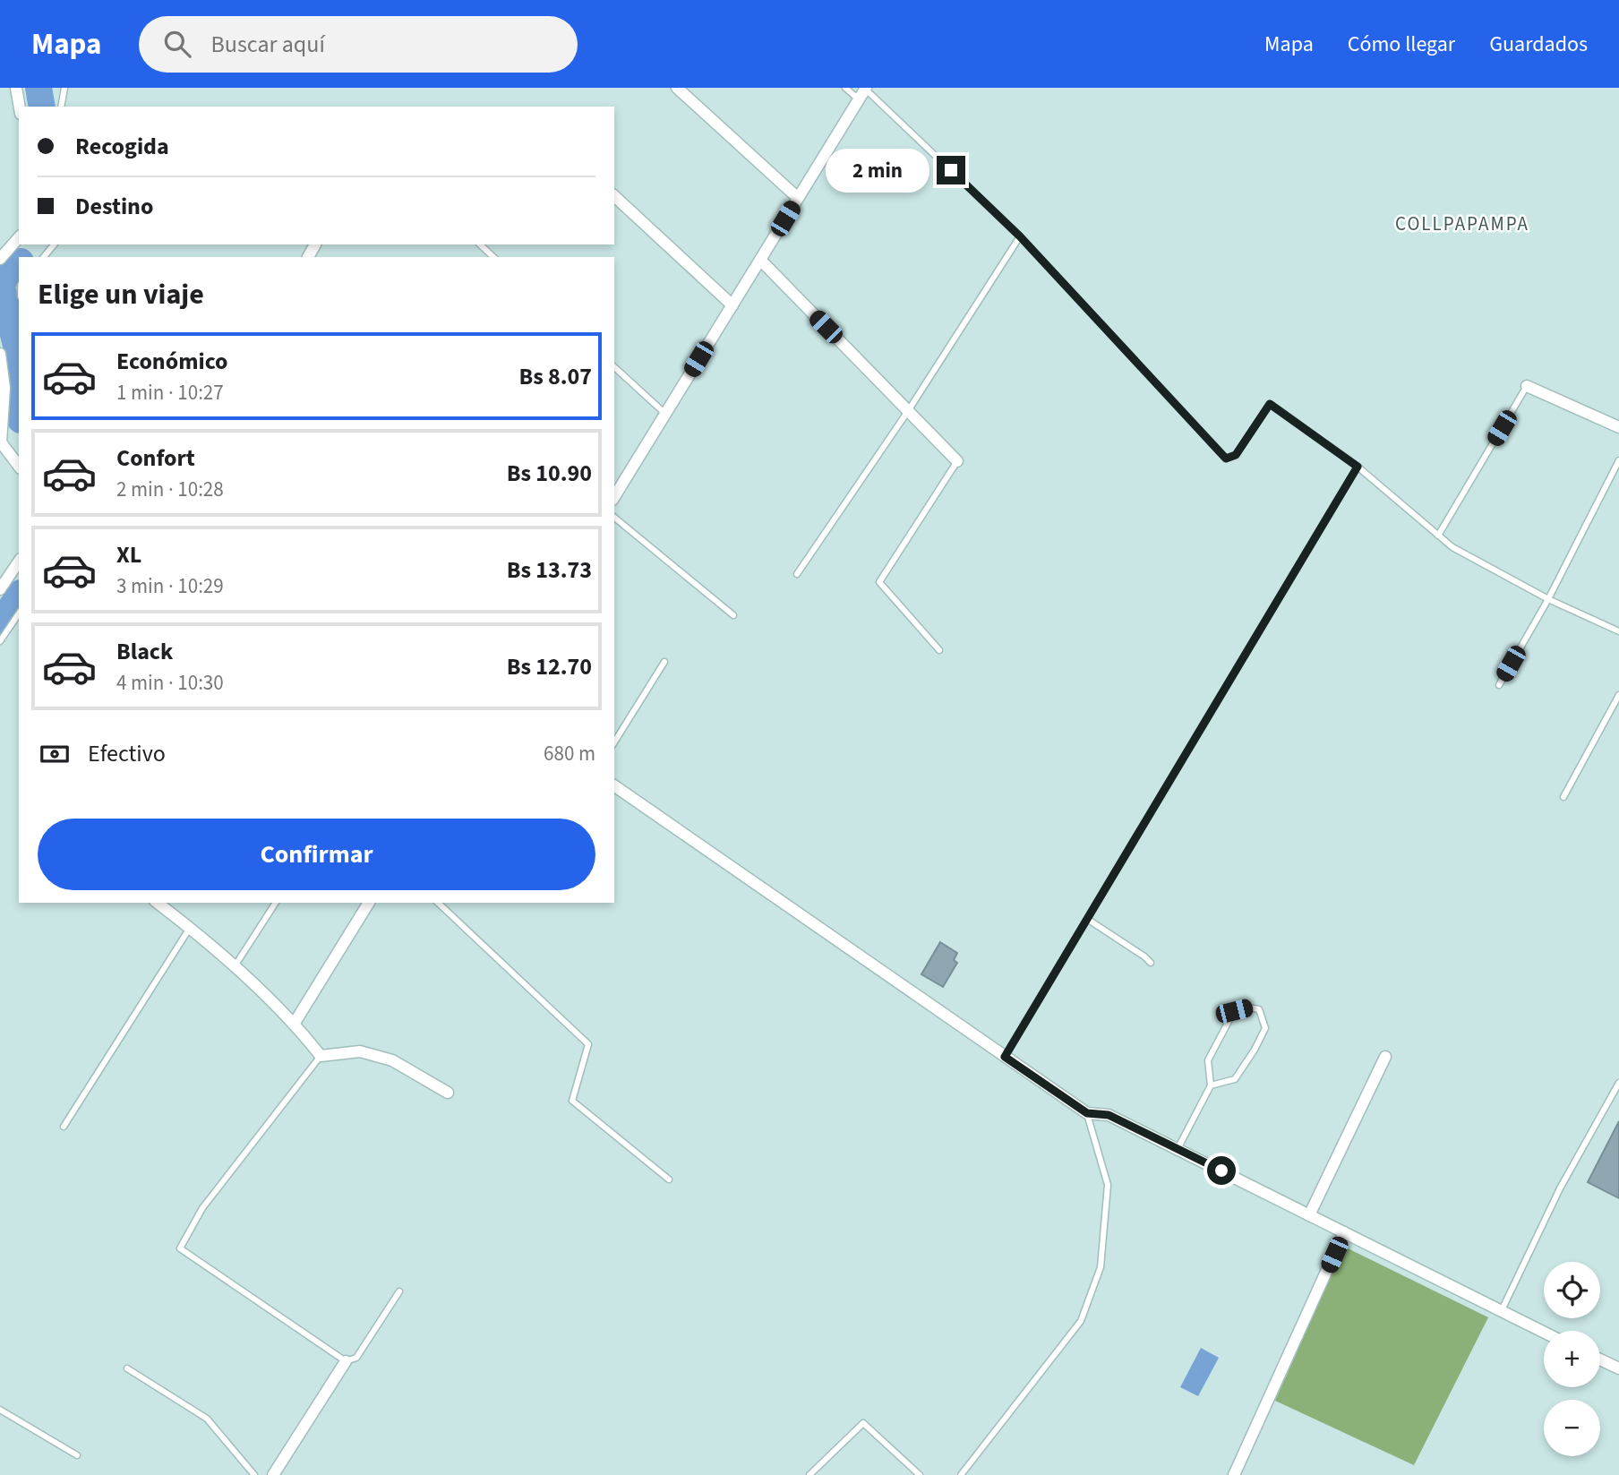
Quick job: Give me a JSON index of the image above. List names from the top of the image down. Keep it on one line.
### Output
{"districts":["COLLPAPAMPA"],"page":{"header":"Mapa","search":"Buscar aquí","nav":["Mapa","Cómo llegar","Guardados"],"banner":["Recogida","Destino"],"bubble":"2 min","heading":"Elige un viaje","list":[{"name":"Económico","note":"1 min · 10:27","value":"Bs 8.07"},{"name":"Confort","note":"2 min · 10:28","value":"Bs 10.90"},{"name":"XL","note":"3 min · 10:29","value":"Bs 13.73"},{"name":"Black","note":"4 min · 10:30","value":"Bs 12.70"}],"pay":["Efectivo","680 m"],"buttons":"Confirmar","map_buttons":["+","−"]}}
